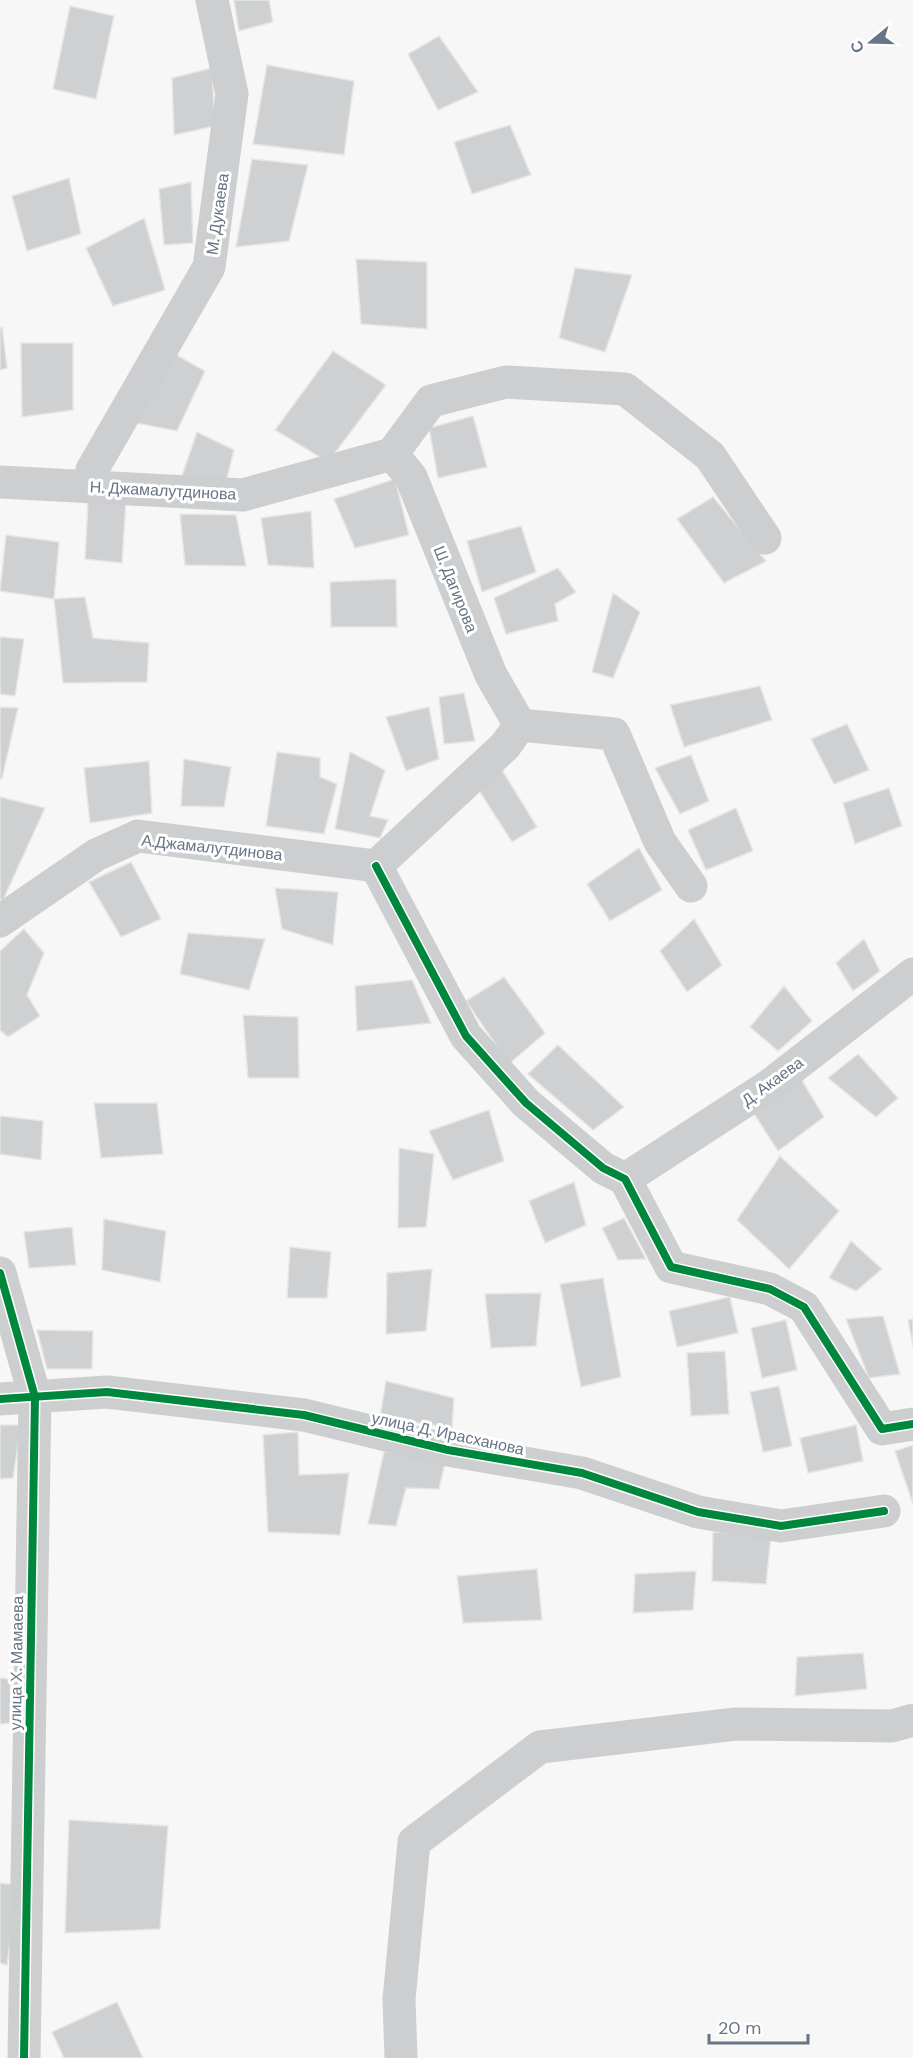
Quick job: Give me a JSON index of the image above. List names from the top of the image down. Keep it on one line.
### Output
{"streets":{"street":["М. Дукаева","Н. Джамалутдинова","Ш. Дагирова","А.Джамалутдинова","Д. Акаева","улица Д. Ирасханова","улица Х. Мамаева"]},"crossings":[["Н. Джамалутдинова","Ш. Дагирова"],["улица Д. Ирасханова","улица Х. Мамаева"]],"scale_bar":"20 m","north":"left"}
